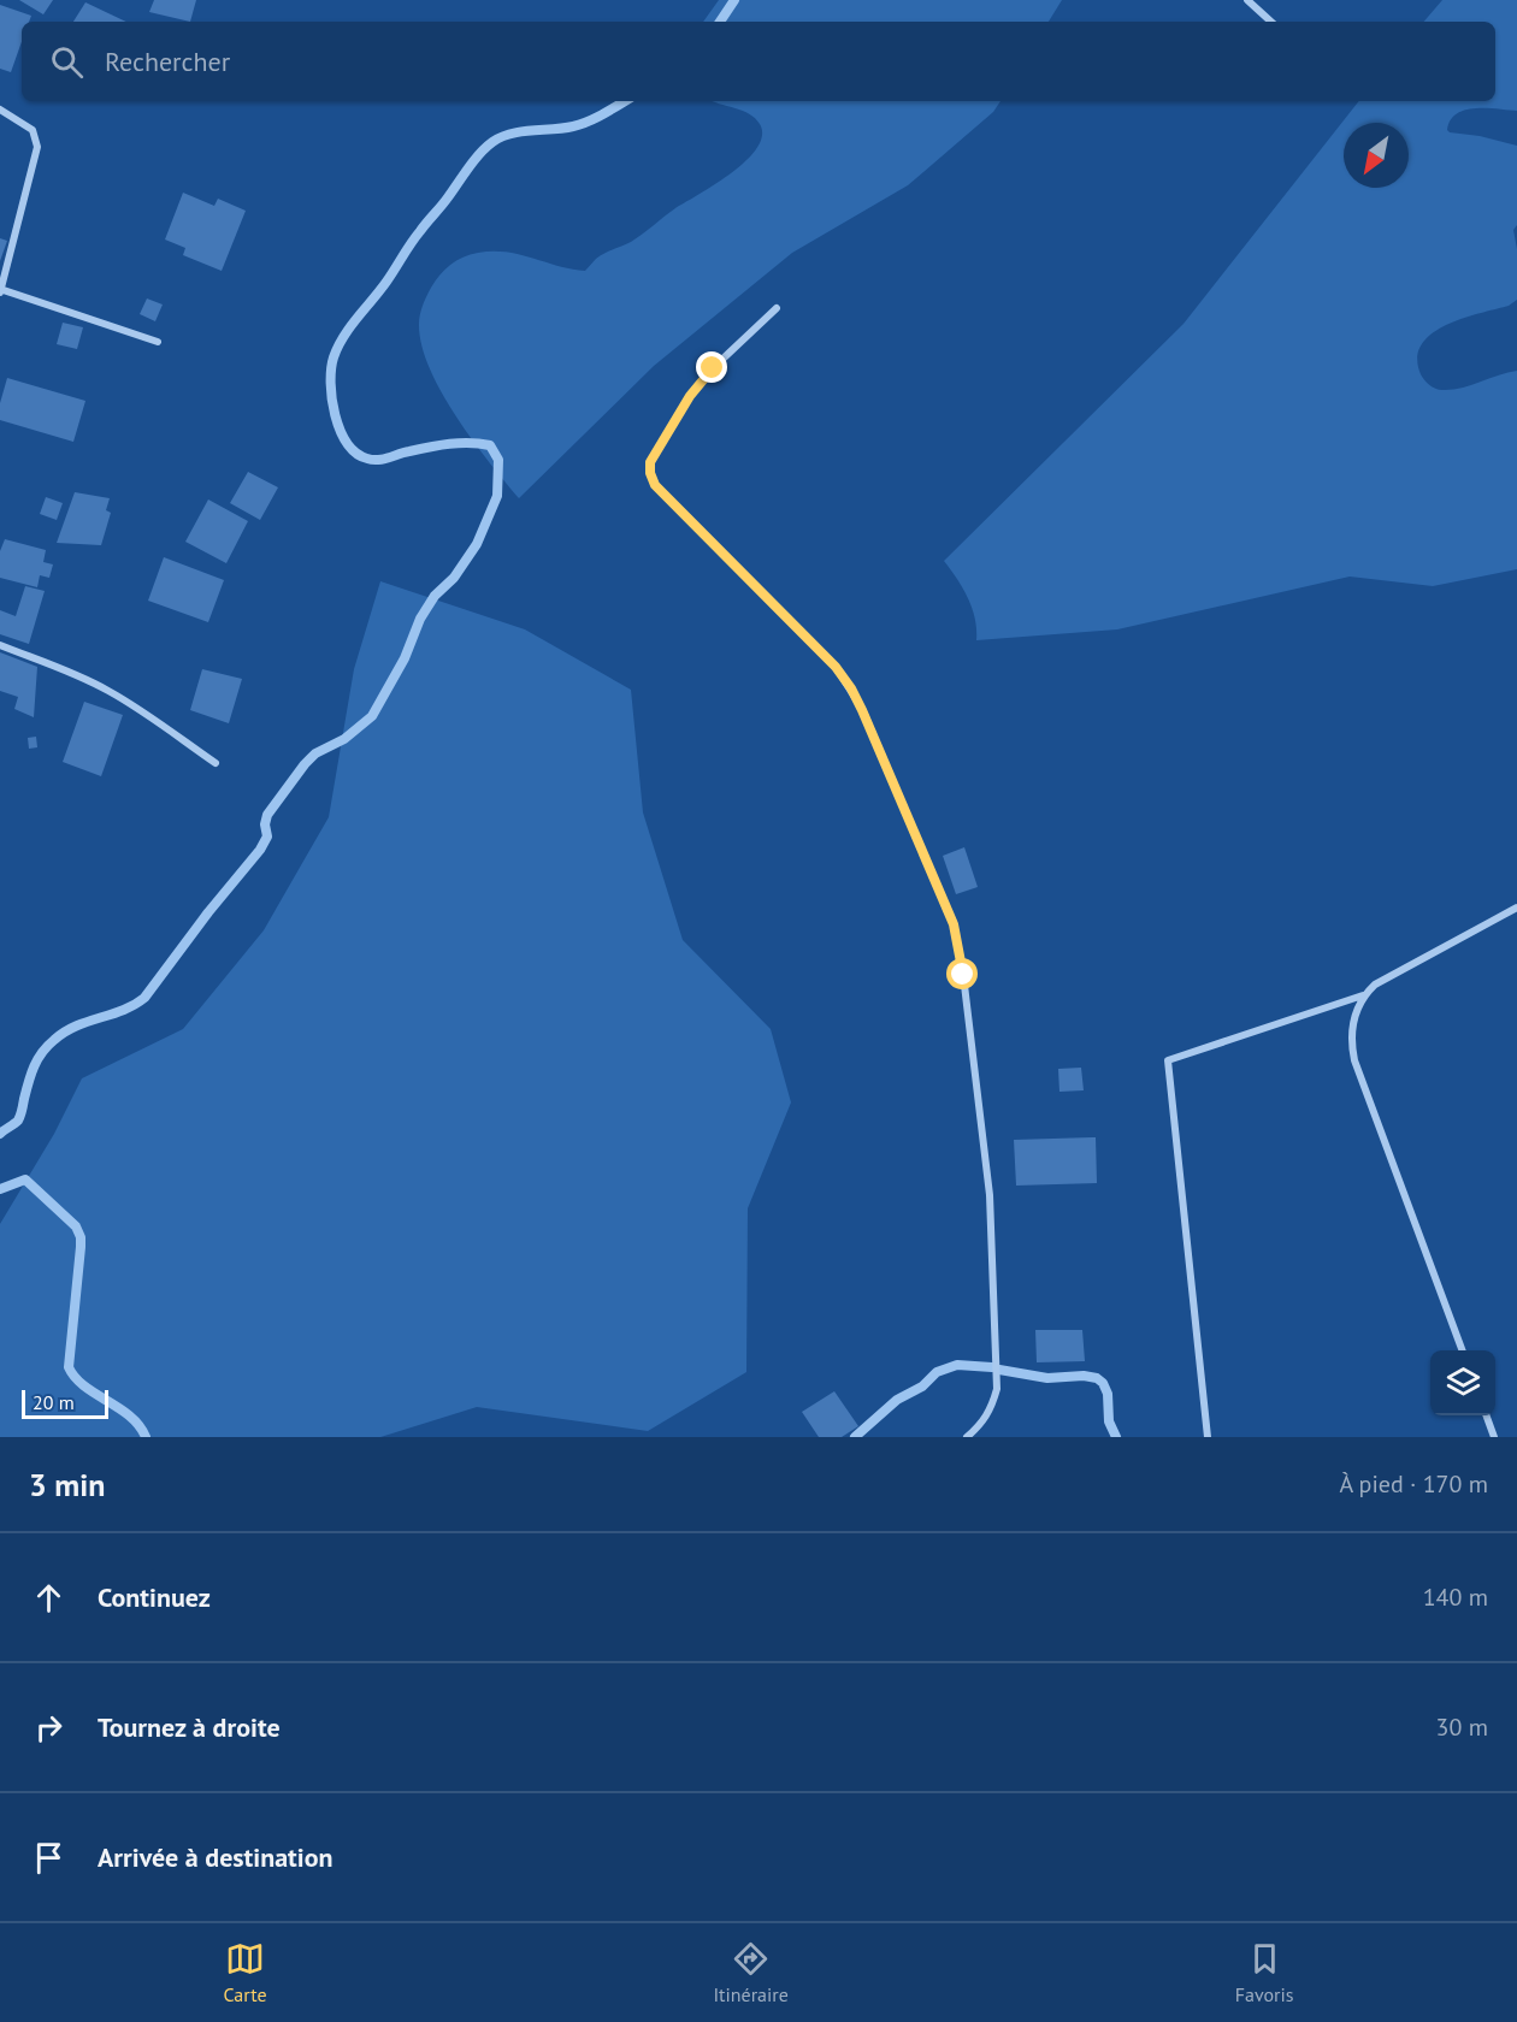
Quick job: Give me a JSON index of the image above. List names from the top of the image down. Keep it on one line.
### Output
{"scale_bar":"20 m","north":"bottom left","page":{"search":"Rechercher","scale":"20 m","heading":["3 min","À pied · 170 m"],"list":[["Continuez","140 m"],["Tournez à droite","30 m"],"Arrivée à destination"],"nav":["Carte","Itinéraire","Favoris"]}}
